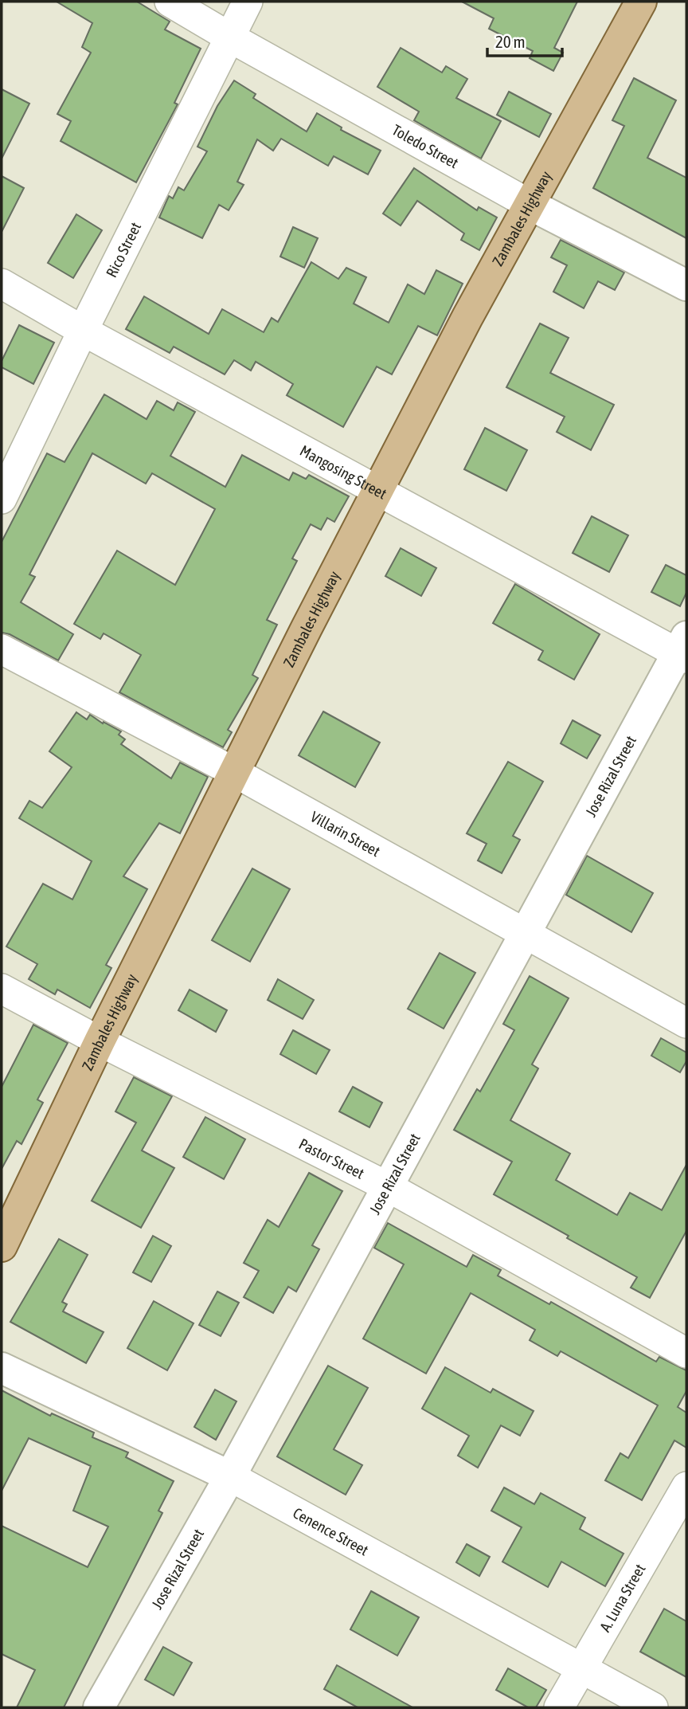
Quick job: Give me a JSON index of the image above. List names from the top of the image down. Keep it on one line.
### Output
{"streets":{"main road":["Zambales Highway"],"street":["Toledo Street","Rico Street","Mangosing Street","Jose Rizal Street","Villarin Street","Pastor Street","Cenence Street","A. Luna Street"]},"crossings":[["Toledo Street","Zambales Highway"],["Toledo Street","Rico Street"],["Zambales Highway","Mangosing Street"],["Zambales Highway","Villarin Street"],["Zambales Highway","Pastor Street"],["Rico Street","Mangosing Street"],["Mangosing Street","Jose Rizal Street"],["Jose Rizal Street","Villarin Street"],["Jose Rizal Street","Pastor Street"],["Jose Rizal Street","Cenence Street"],["Cenence Street","A. Luna Street"]],"scale_bar":"20 m"}
